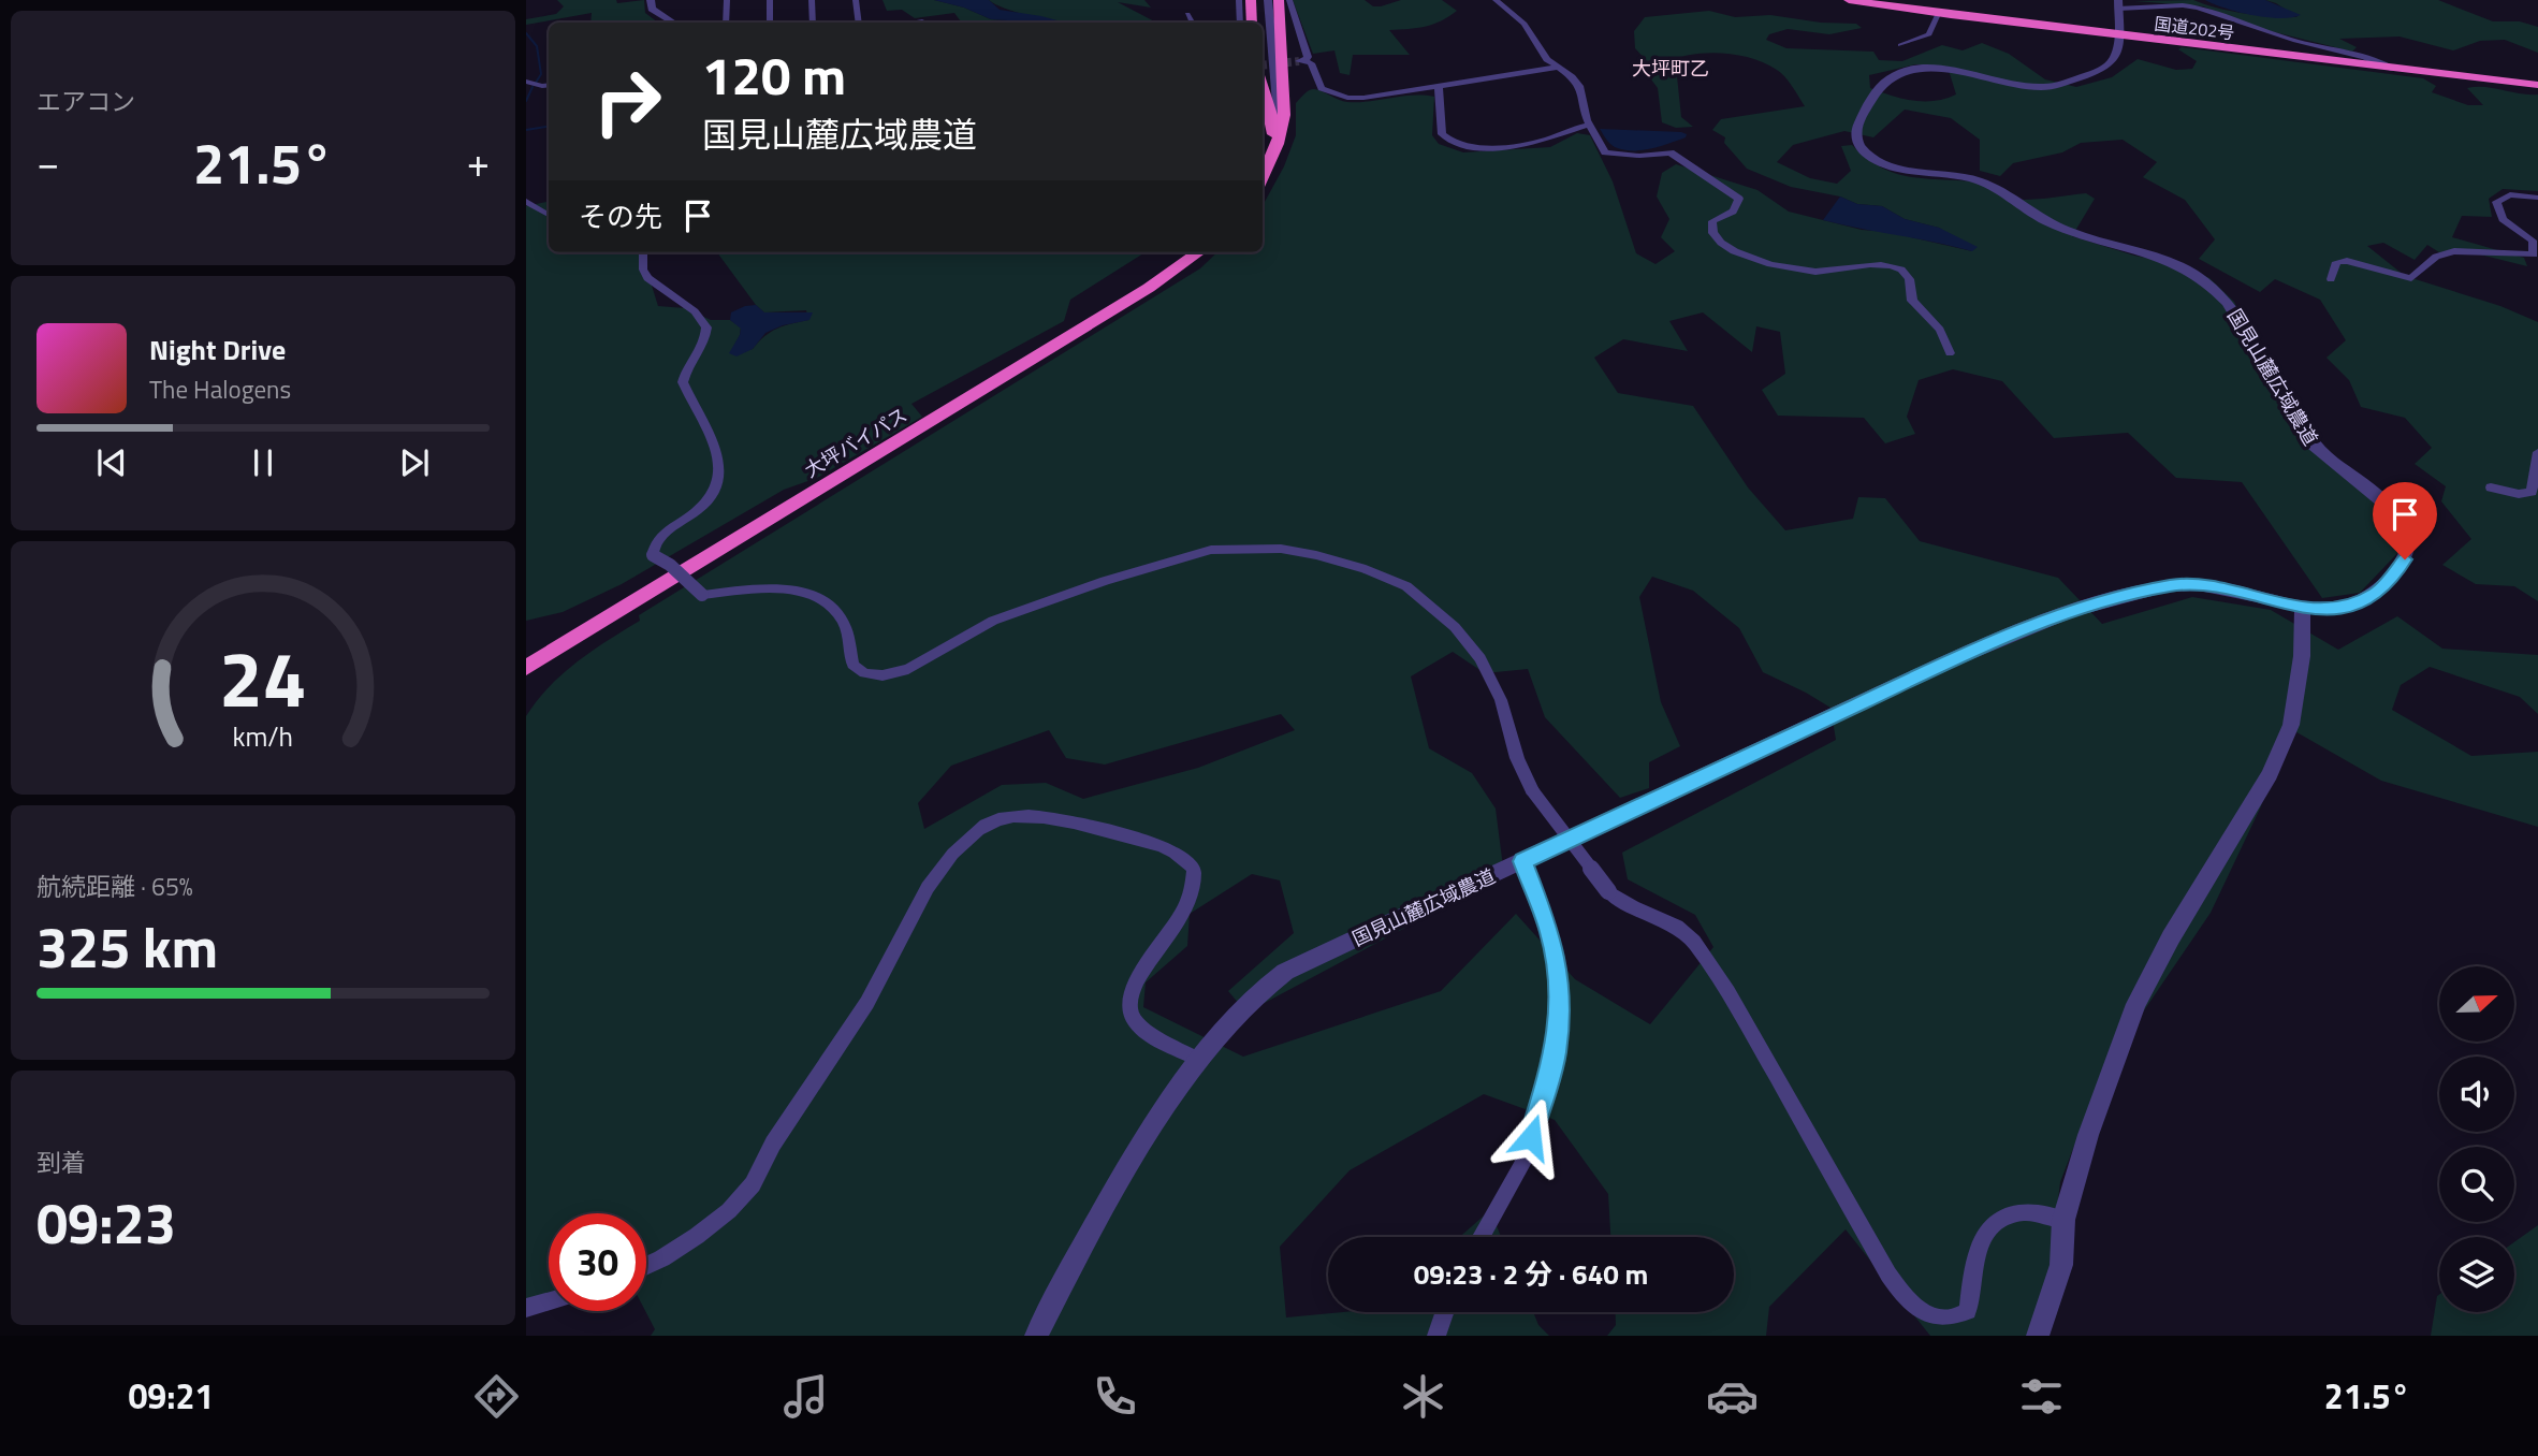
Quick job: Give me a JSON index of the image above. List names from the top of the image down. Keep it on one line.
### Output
{"streets":{"highway":["国道202号","大坪バイパス"],"street":["国見山麓広域農道"]},"crossings":[["国道202号","国見山麓広域農道"]],"districts":["大坪町乙"],"north":"right","page":{"tile":["エアコン",["航続距離 · 65%","325 km"],["到着","09:23"]],"turn":["120 m","国見山麓広域農道"],"heat":["−","21.5°","+"],"then":"その先","song":["Night Drive","The Halogens"],"limit":"30","trip":"09:23 · 2 分 · 640 m","tabs":["09:21","21.5°"],"gauge":["24","km/h"]}}
